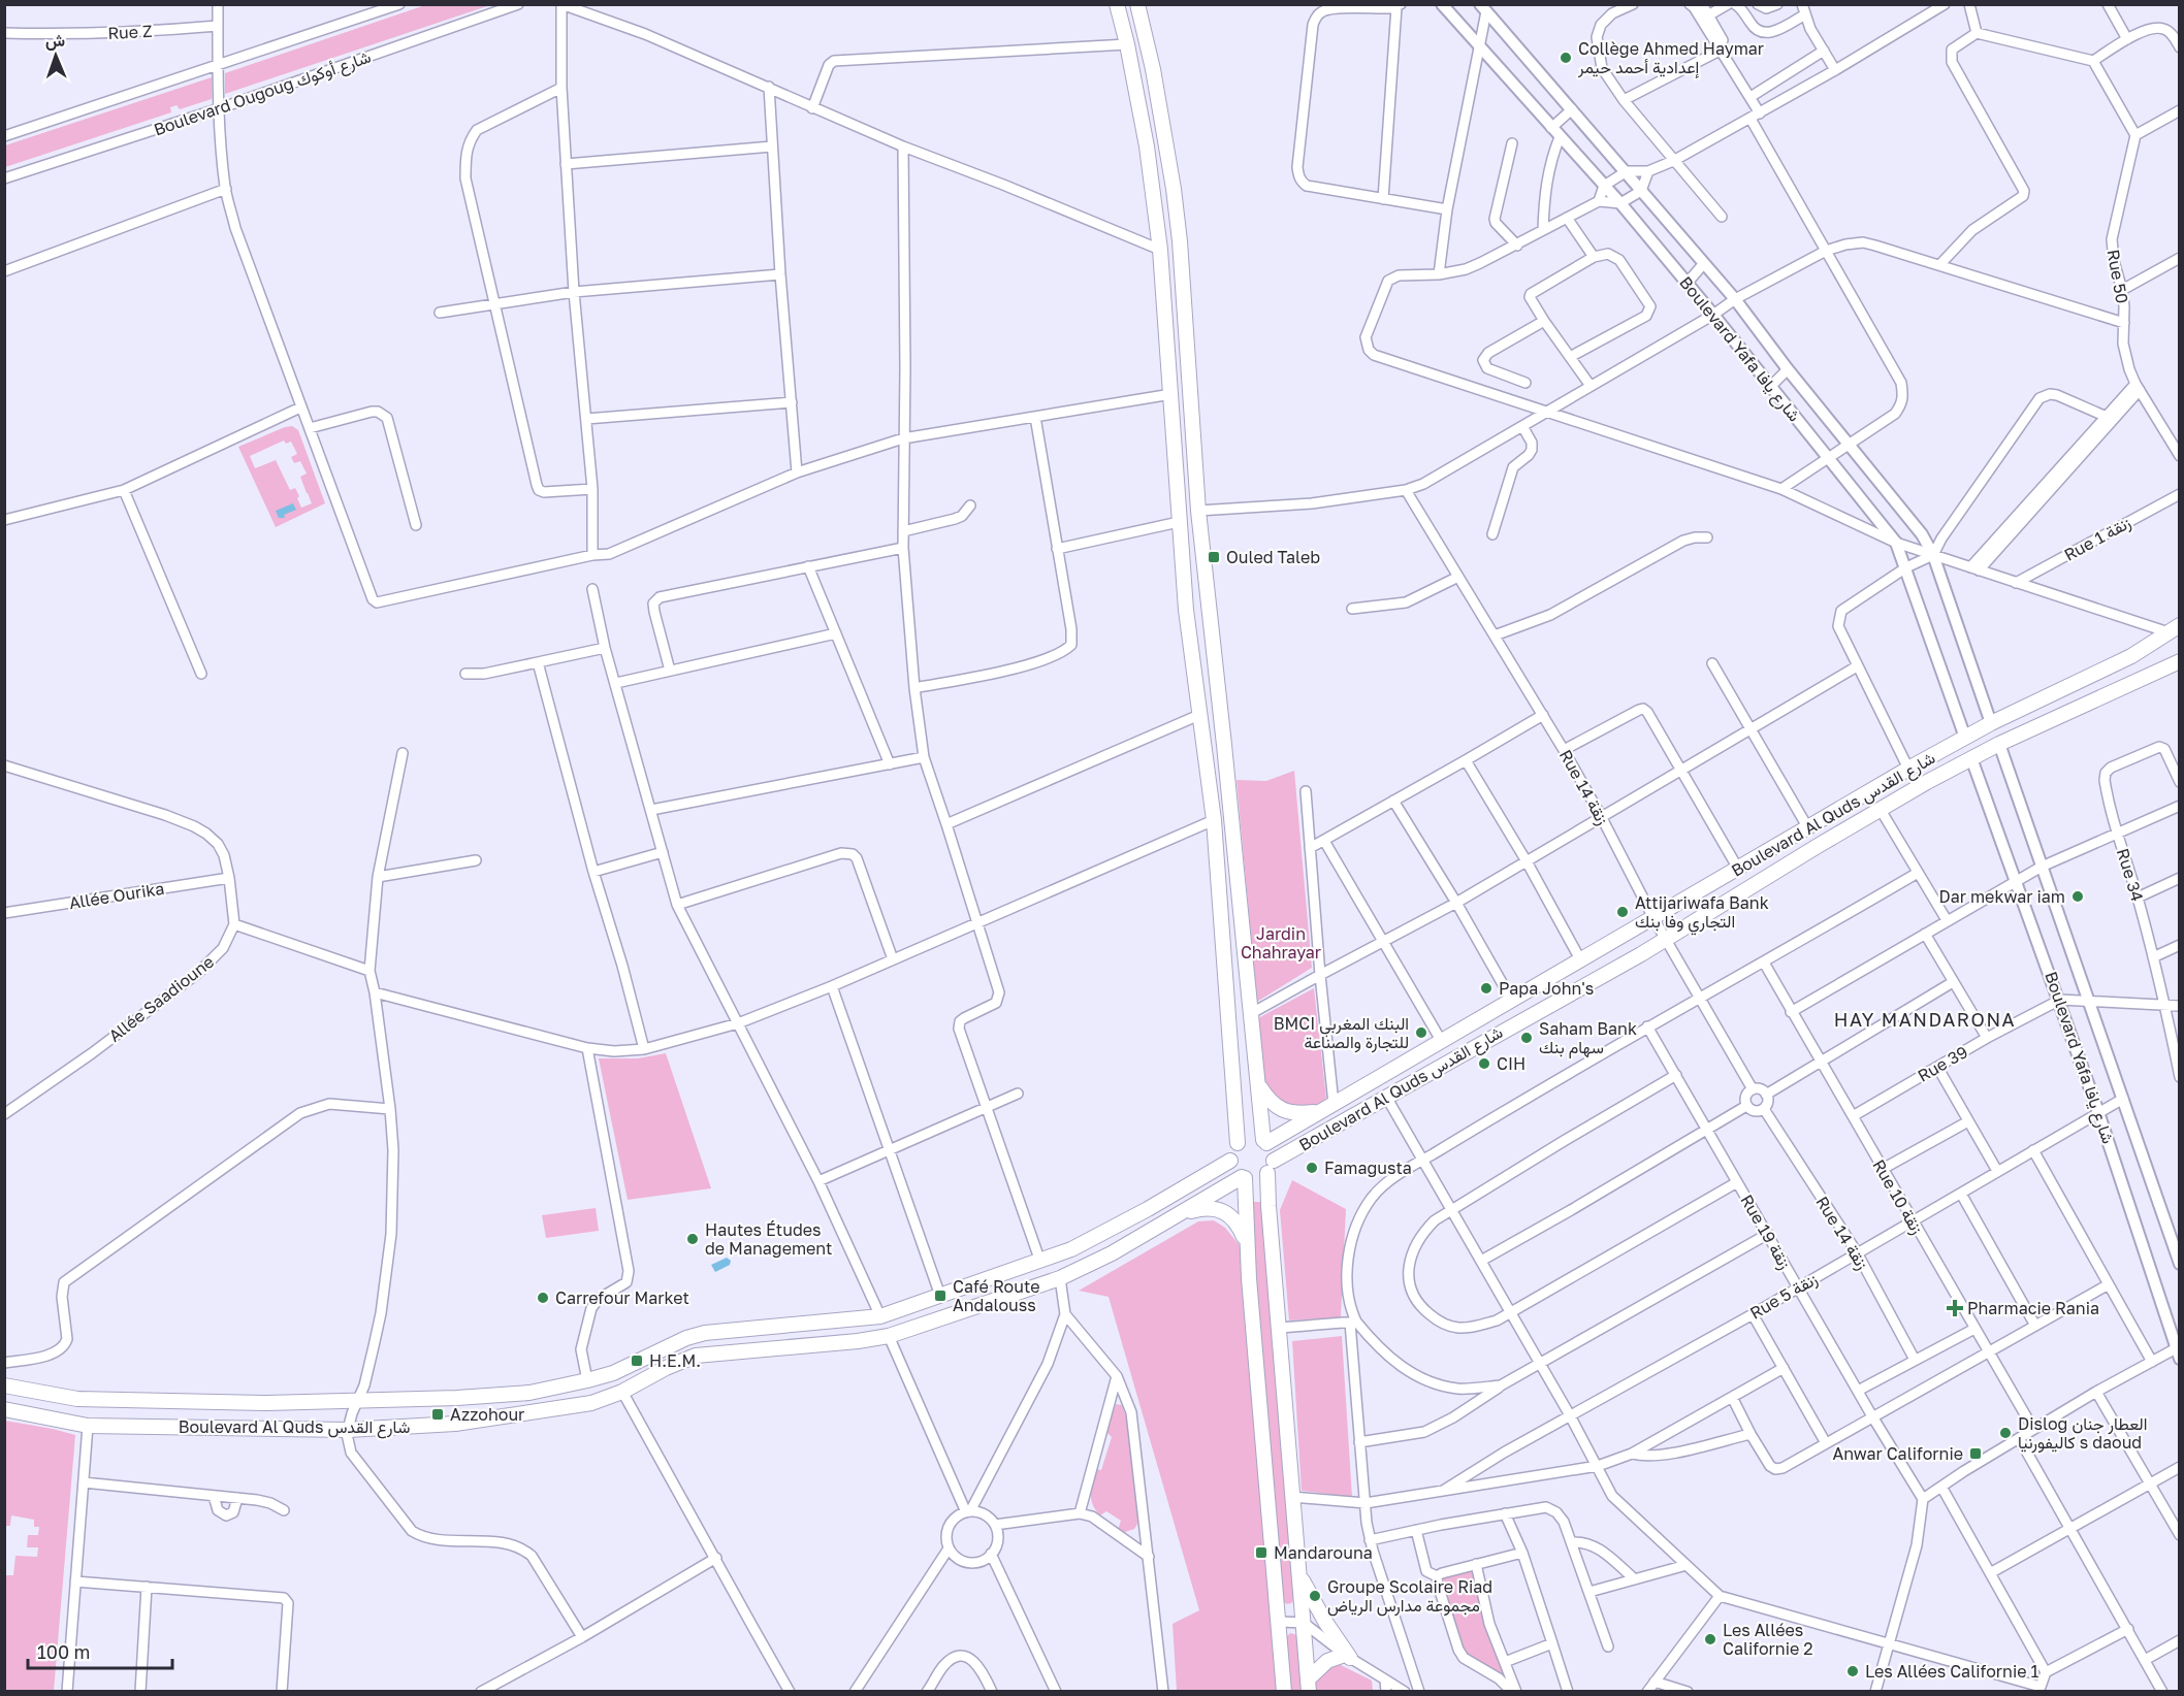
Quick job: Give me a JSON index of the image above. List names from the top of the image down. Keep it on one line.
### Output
{"streets":{"main road":["Boulevard Al Quds شارع القدس"],"street":["Rue Z","Boulevard Ougoug شارع أوكوك","Rue 50","Boulevard Yafa شارع يافا","Rue 1 زنقة","Rue 14 زنقة","Rue 34","Allée Ourika","Allée Saadioune","Rue 39","Rue 10 زنقة","Rue 19 زنقة","Rue 5 زنقة"]},"crossings":[["Boulevard Yafa شارع يافا","Boulevard Al Quds شارع القدس"],["Boulevard Yafa شارع يافا","Rue 39"],["Boulevard Yafa شارع يافا","Rue 5 زنقة"],["Rue 14 زنقة","Boulevard Al Quds شارع القدس"],["Rue 14 زنقة","Rue 5 زنقة"],["Rue 34","Rue 39"],["Rue 39","Rue 10 زنقة"],["Rue 10 زنقة","Rue 5 زنقة"],["Rue 19 زنقة","Rue 5 زنقة"]],"districts":["HAY MANDARONA"],"parks":["Jardin Chahrayar"],"places":{"other":["Collège Ahmed Haymar إعدادية أحمد حيمر","Dar mekwar iam","Attijariwafa Bank التجاري وفا بنك","Papa John's","BMCI البنك المغربي للتجارة والصناعة","Saham Bank سهام بنك","CIH","Famagusta","Hautes Études de Management","Carrefour Market","Dislog العطار جنان كاليفورنيا s daoud","Groupe Scolaire Riad مجموعة مدارس الرياض","Les Allées Californie 2","Les Allées Californie 1"],"transit":["Ouled Taleb","Café Route Andalouss","H.E.M.","Azzohour","Anwar Californie","Mandarouna"],"health":["Pharmacie Rania"]},"scale_bar":"100 m","north":"top"}
